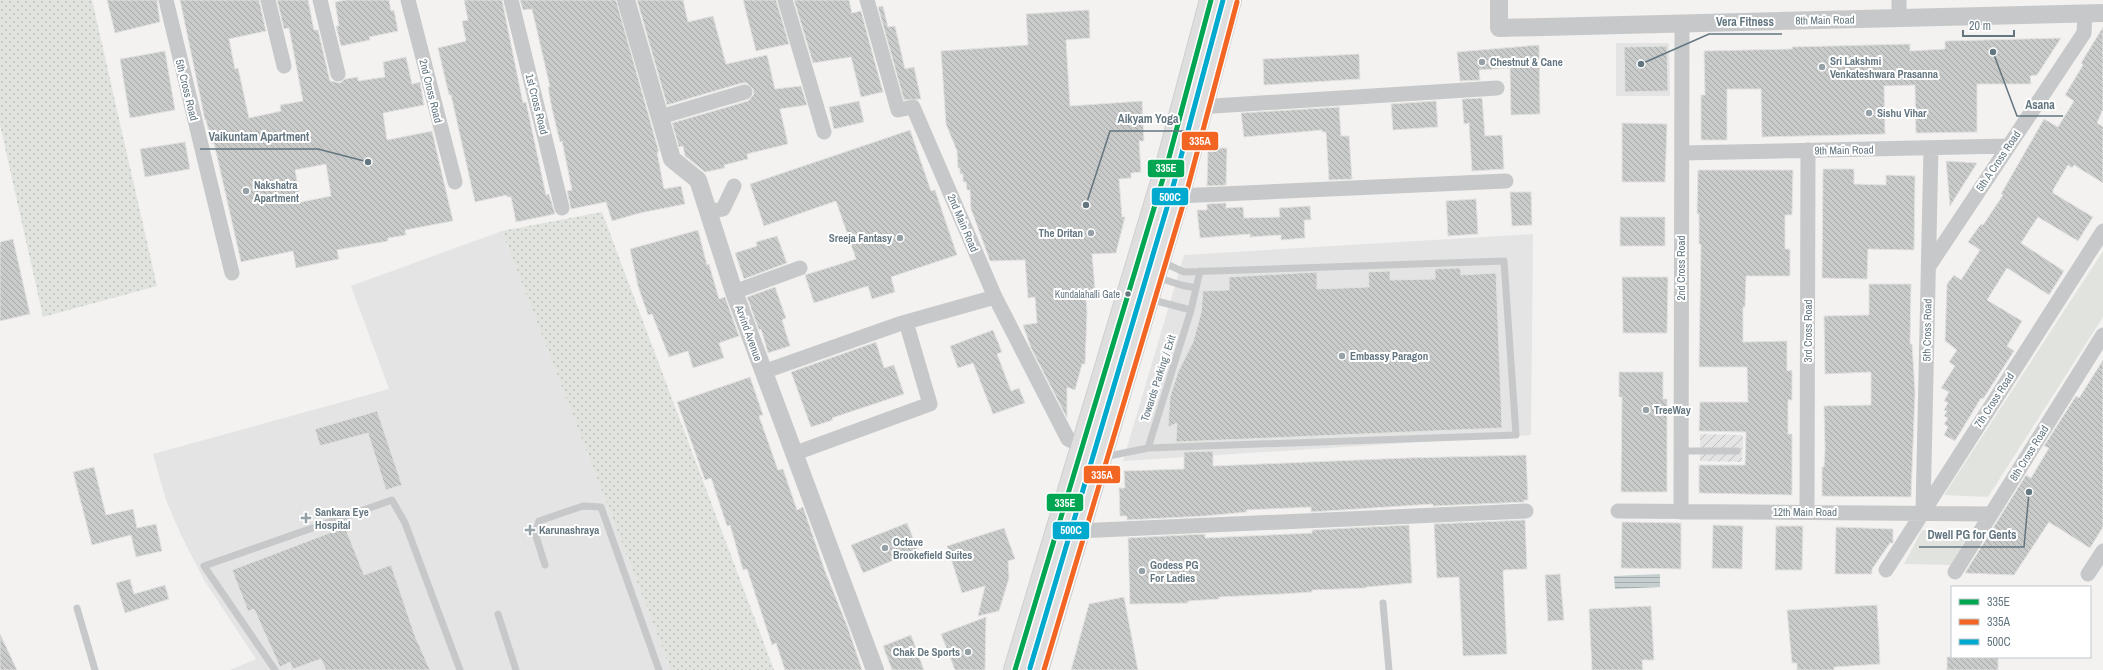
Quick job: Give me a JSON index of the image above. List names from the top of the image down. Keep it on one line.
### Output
{"streets":{"street":["8th Main Road","5th Cross Road","2nd Cross Road","1st Cross Road","9th Main Road","5th A Cross Road","2nd Main Road","3rd Cross Road","Arvind Avenue","7th Cross Road","8th Cross Road","12th Main Road"],"lane":["Towards Parking / Exit"]},"crossings":[["8th Main Road","2nd Cross Road"],["8th Main Road","5th A Cross Road"],["5th Cross Road","9th Main Road"],["5th Cross Road","5th A Cross Road"],["5th Cross Road","7th Cross Road"],["5th Cross Road","12th Main Road"],["2nd Cross Road","9th Main Road"],["2nd Cross Road","12th Main Road"],["9th Main Road","5th A Cross Road"],["9th Main Road","3rd Cross Road"],["3rd Cross Road","12th Main Road"],["7th Cross Road","12th Main Road"],["8th Cross Road","12th Main Road"]],"places":{"other":["Asana","Chestnut & Cane","Vera Fitness","Sri Lakshmi Venkateshwara Prasanna","Sishu Vihar","Vaikuntam Apartment","Nakshatra Apartment","Aikyam Yoga","The Dritan","Sreeja Fantasy","Kundalahalli Gate","Embassy Paragon","TreeWay","Dwell PG for Gents","Octave Brookefield Suites","Godess PG For Ladies","Chak De Sports"],"health":["Sankara Eye Hospital","Karunashraya"]},"lines":["transit line 335E","transit line 500C","transit line 335A"],"legend":["335E","335A","500C"],"scale_bar":"20 m"}
